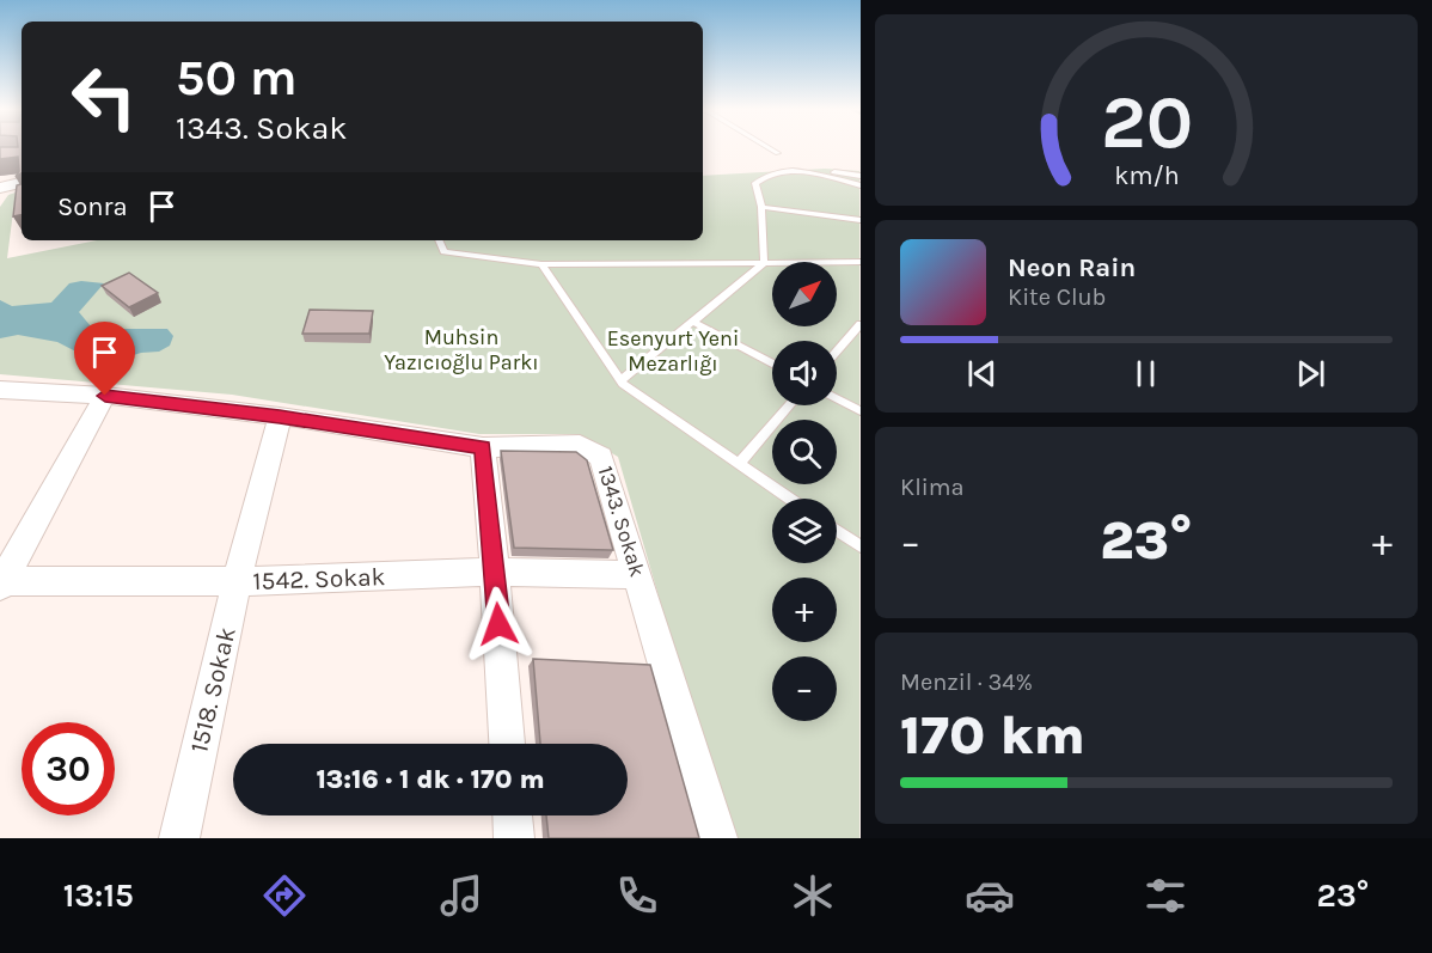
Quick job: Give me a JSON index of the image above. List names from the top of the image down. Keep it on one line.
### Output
{"streets":{"street":["1343. Sokak","1542. Sokak","1518. Sokak"]},"crossings":[["1343. Sokak","1542. Sokak"],["1343. Sokak","1518. Sokak"],["1542. Sokak","1518. Sokak"]],"parks":["Muhsin Yazıcıoğlu Parkı","Esenyurt Yeni Mezarlığı"],"north":"top right","page":{"turn":["50 m","1343. Sokak"],"then":"Sonra","song":["Neon Rain","Kite Club"],"map_buttons":["+","−"],"tile":["Klima",["Menzil · 34%","170 km"]],"heat":["−","23°","+"],"limit":"30","trip":"13:16 · 1 dk · 170 m","tabs":["13:15","23°"],"gauge":["20","km/h"]}}
